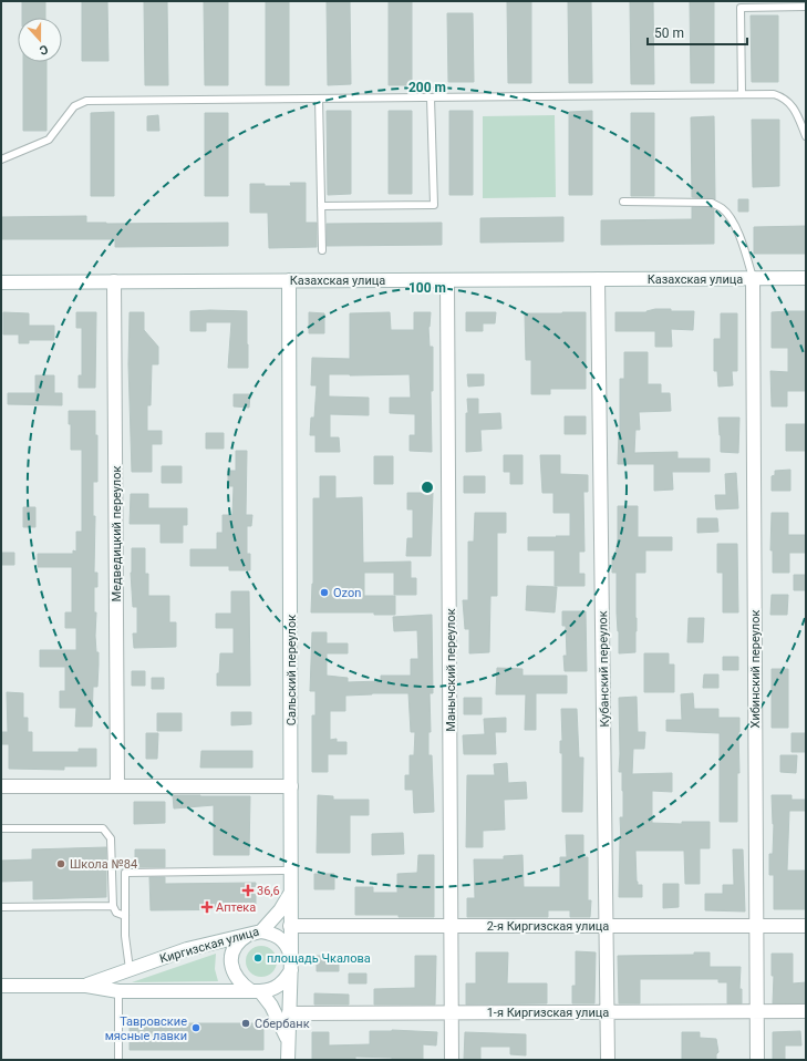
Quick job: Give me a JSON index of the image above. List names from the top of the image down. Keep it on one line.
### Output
{"streets":{"street":["Казахская улица","Медведицкий переулок","Кубанский переулок","Хибинский переулок","Сальский переулок","Манычский переулок","2-я Киргизская улица","Киргизская улица","1-я Киргизская улица"]},"crossings":[["Казахская улица","Медведицкий переулок"],["Казахская улица","Кубанский переулок"],["Казахская улица","Хибинский переулок"],["Казахская улица","Сальский переулок"],["Казахская улица","Манычский переулок"],["Кубанский переулок","2-я Киргизская улица"],["Кубанский переулок","1-я Киргизская улица"],["Хибинский переулок","2-я Киргизская улица"],["Хибинский переулок","1-я Киргизская улица"],["Сальский переулок","2-я Киргизская улица"],["Сальский переулок","Киргизская улица"],["Сальский переулок","1-я Киргизская улица"],["Манычский переулок","2-я Киргизская улица"],["Манычский переулок","1-я Киргизская улица"]],"places":{"other":["Ozon","Школа №84","площадь Чкалова","Сбербанк","Тавровские мясные лавки"],"health":["36,6","Аптека"]},"scale_bar":"50 m","north":"bottom","rings":["200 m","100 m"]}
